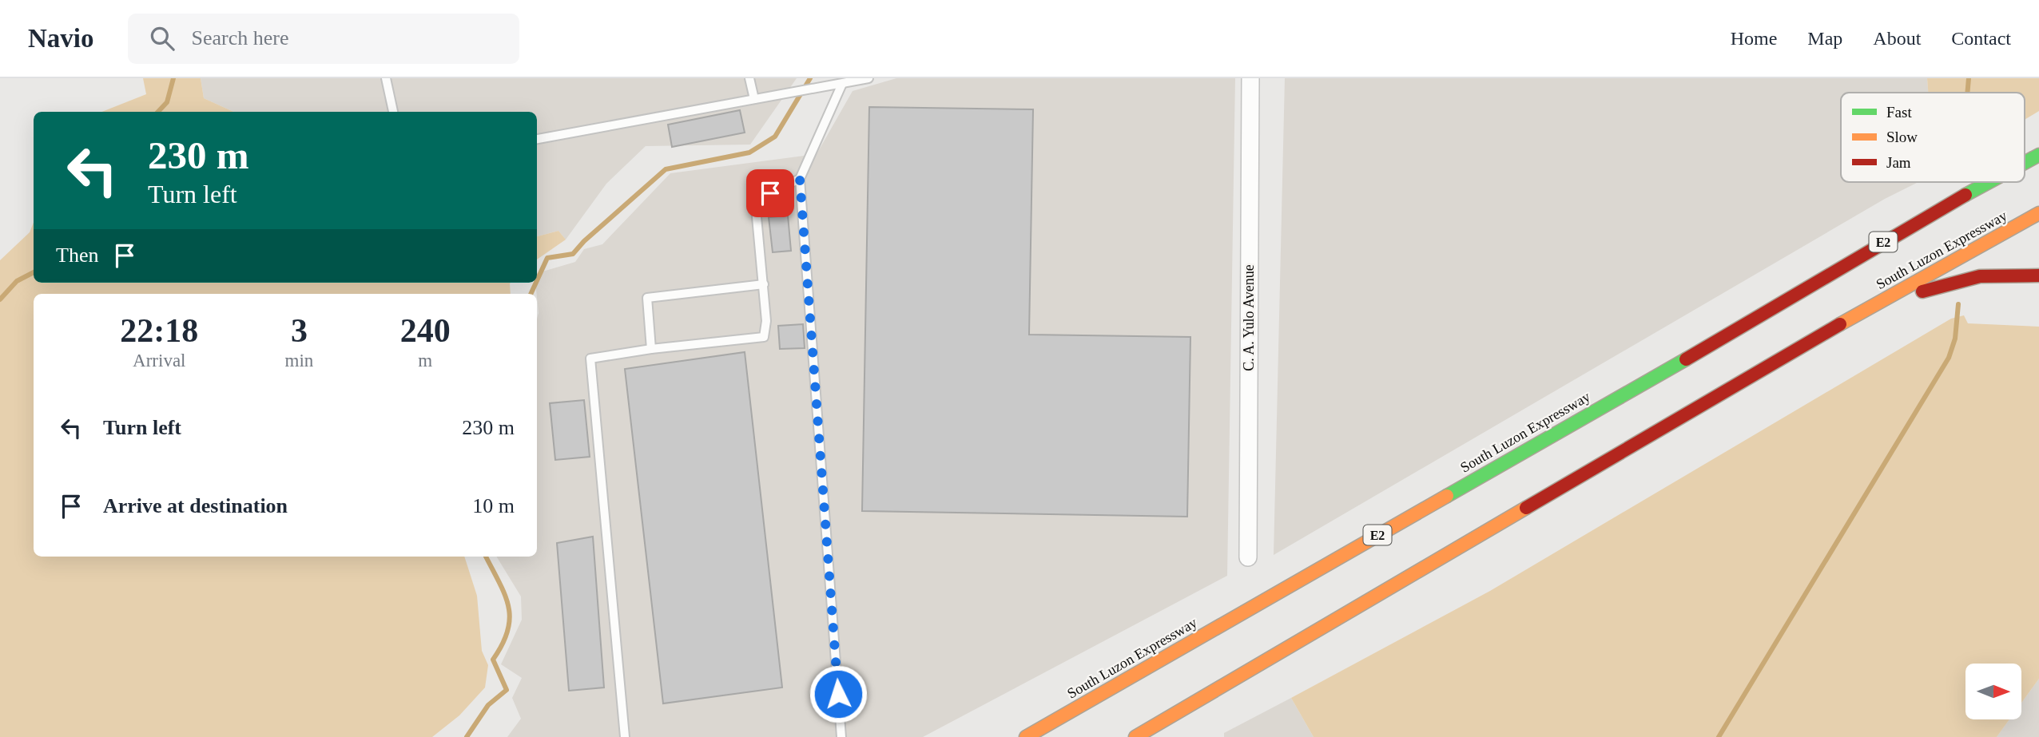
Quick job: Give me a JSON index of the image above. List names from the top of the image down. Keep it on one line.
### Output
{"streets":{"highway":["E2","South Luzon Expressway"],"street":["C. A. Yulo Avenue"]},"legend":["Fast","Slow","Jam"],"north":"right","page":{"header":"Navio","search":"Search here","nav":["Home","Map","About","Contact"],"turn":["230 m","Turn left"],"then":"Then","eta":["22:18","Arrival","3","min","240","m"],"list":[{"name":"Turn left","value":"230 m"},{"name":"Arrive at destination","value":"10 m"}]}}
